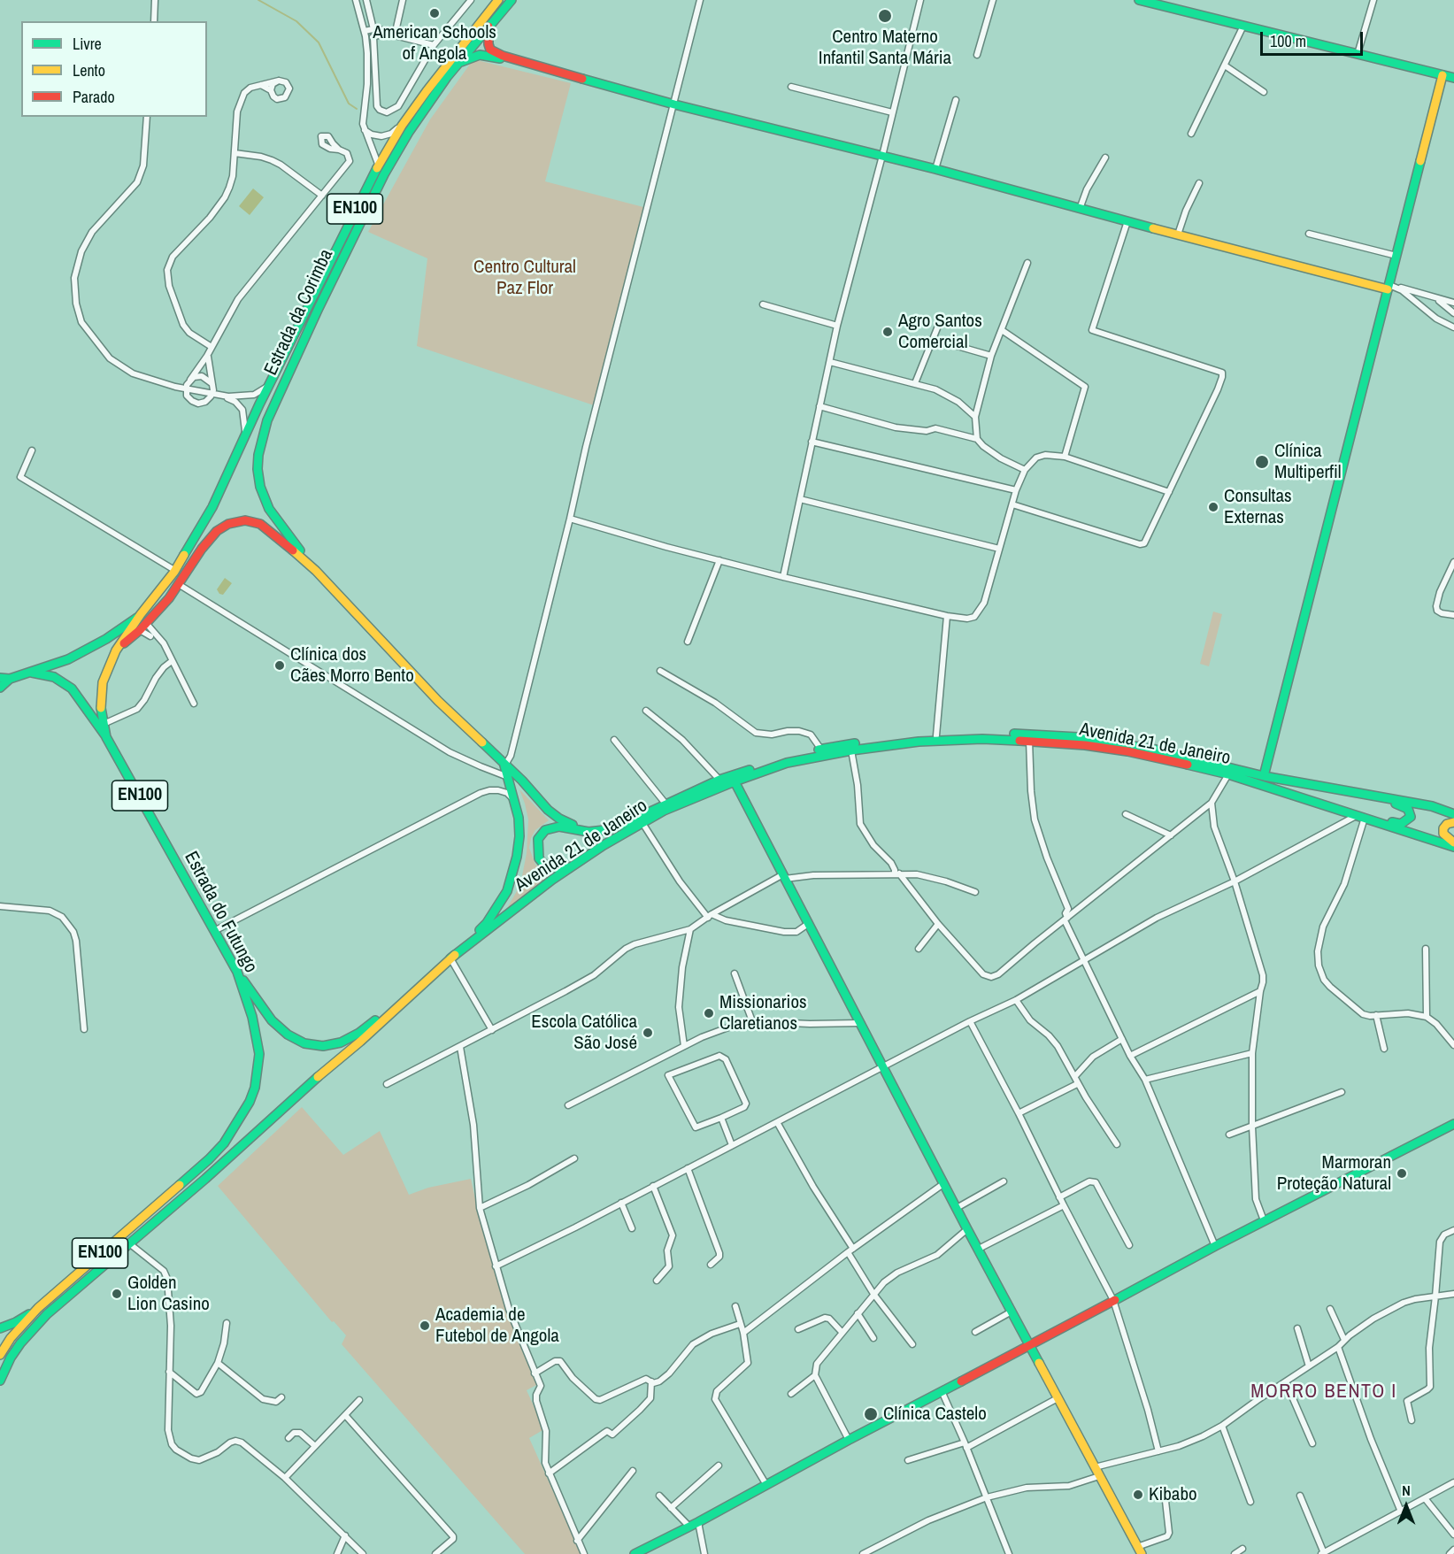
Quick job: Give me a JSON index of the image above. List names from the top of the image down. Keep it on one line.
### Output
{"streets":{"main road":["EN100","Estrada da Corimba","Avenida 21 de Janeiro","Estrada do Futungo"]},"crossings":[["Estrada da Corimba","Estrada do Futungo"],["Avenida 21 de Janeiro","Estrada do Futungo"]],"districts":["MORRO BENTO I"],"parks":["Centro Cultural Paz Flor"],"places":["American Schools of Angola","Centro Materno Infantil Santa Mária","Agro Santos Comercial","Clínica Multiperfil","Consultas Externas","Clínica dos Cães Morro Bento","Missionarios Claretianos","Escola Católica São José","Marmoran Proteção Natural","Golden Lion Casino","Academia de Futebol de Angola","Clínica Castelo","Kibabo"],"legend":["Livre","Lento","Parado"],"scale_bar":"100 m","north":"top"}
